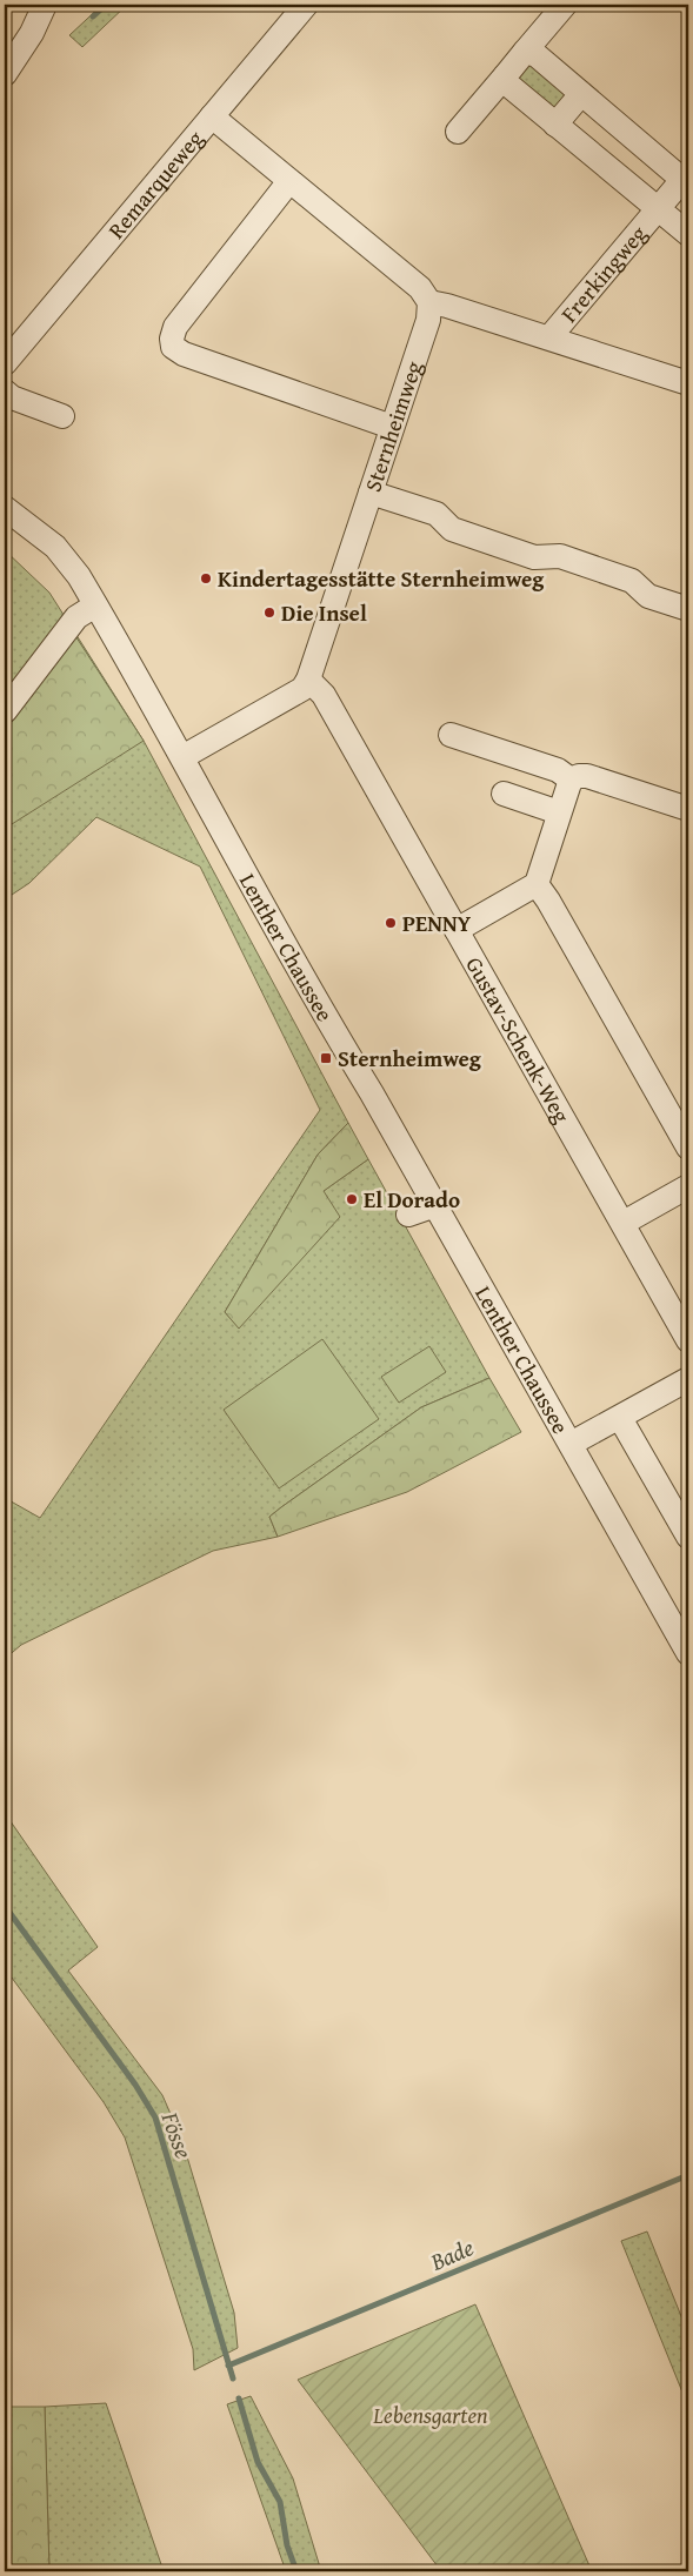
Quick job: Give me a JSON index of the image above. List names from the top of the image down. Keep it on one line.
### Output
{"streets":{"street":["Remarqueweg","Frerkingweg","Sternheimweg","Lenther Chaussee","Gustav-Schenk-Weg"]},"crossings":[["Sternheimweg","Gustav-Schenk-Weg"]],"water":["Fösse","Bade"],"parks":["Lebensgarten"],"places":{"other":["Kindertagesstätte Sternheimweg","Die Insel","PENNY","El Dorado"],"transit":["Sternheimweg"]}}
